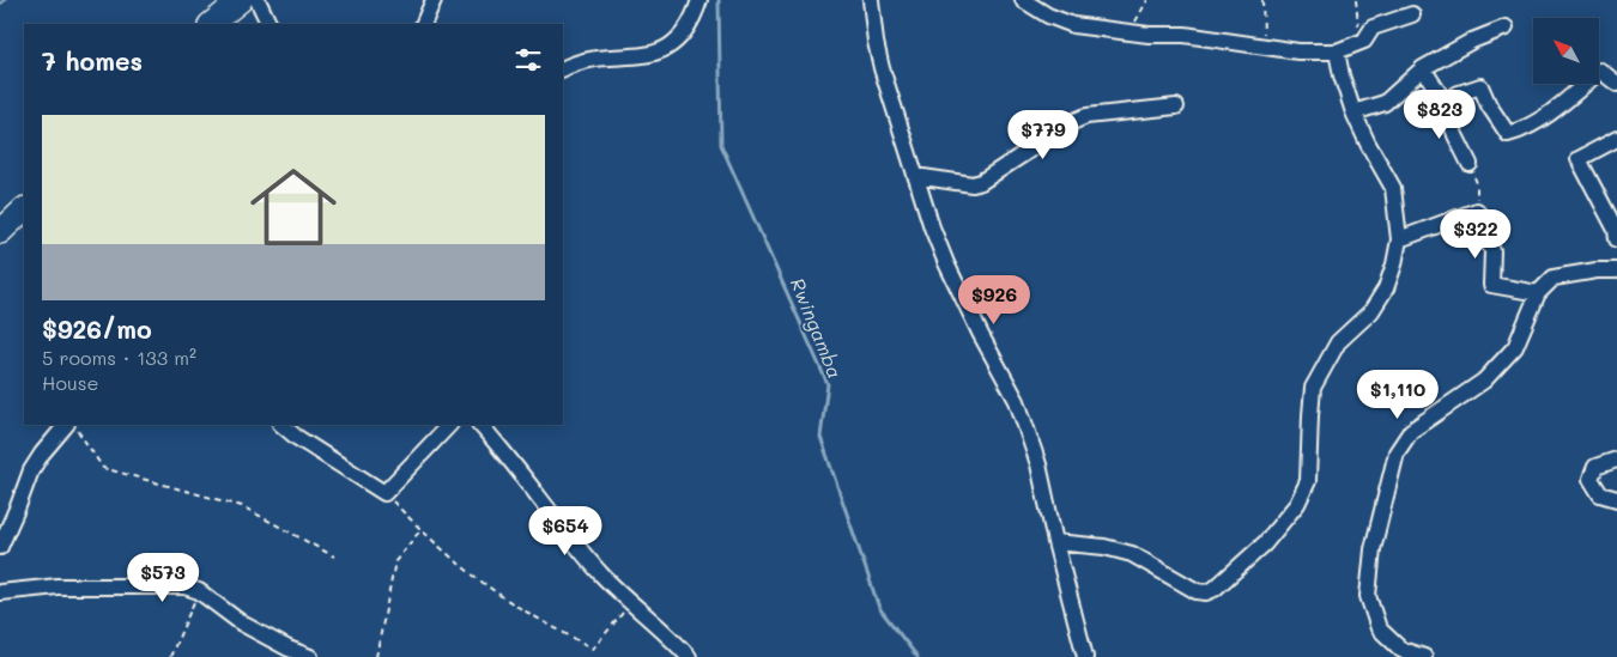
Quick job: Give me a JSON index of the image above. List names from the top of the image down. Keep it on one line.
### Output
{"water":["Rwingamba"],"north":"top left","page":{"heading":"7 homes","price":["$823","$779","$322","$926","$1,110","$654","$573"],"list":[{"name":"$926/mo","note":"5 rooms · 133 m² · House"}]}}
